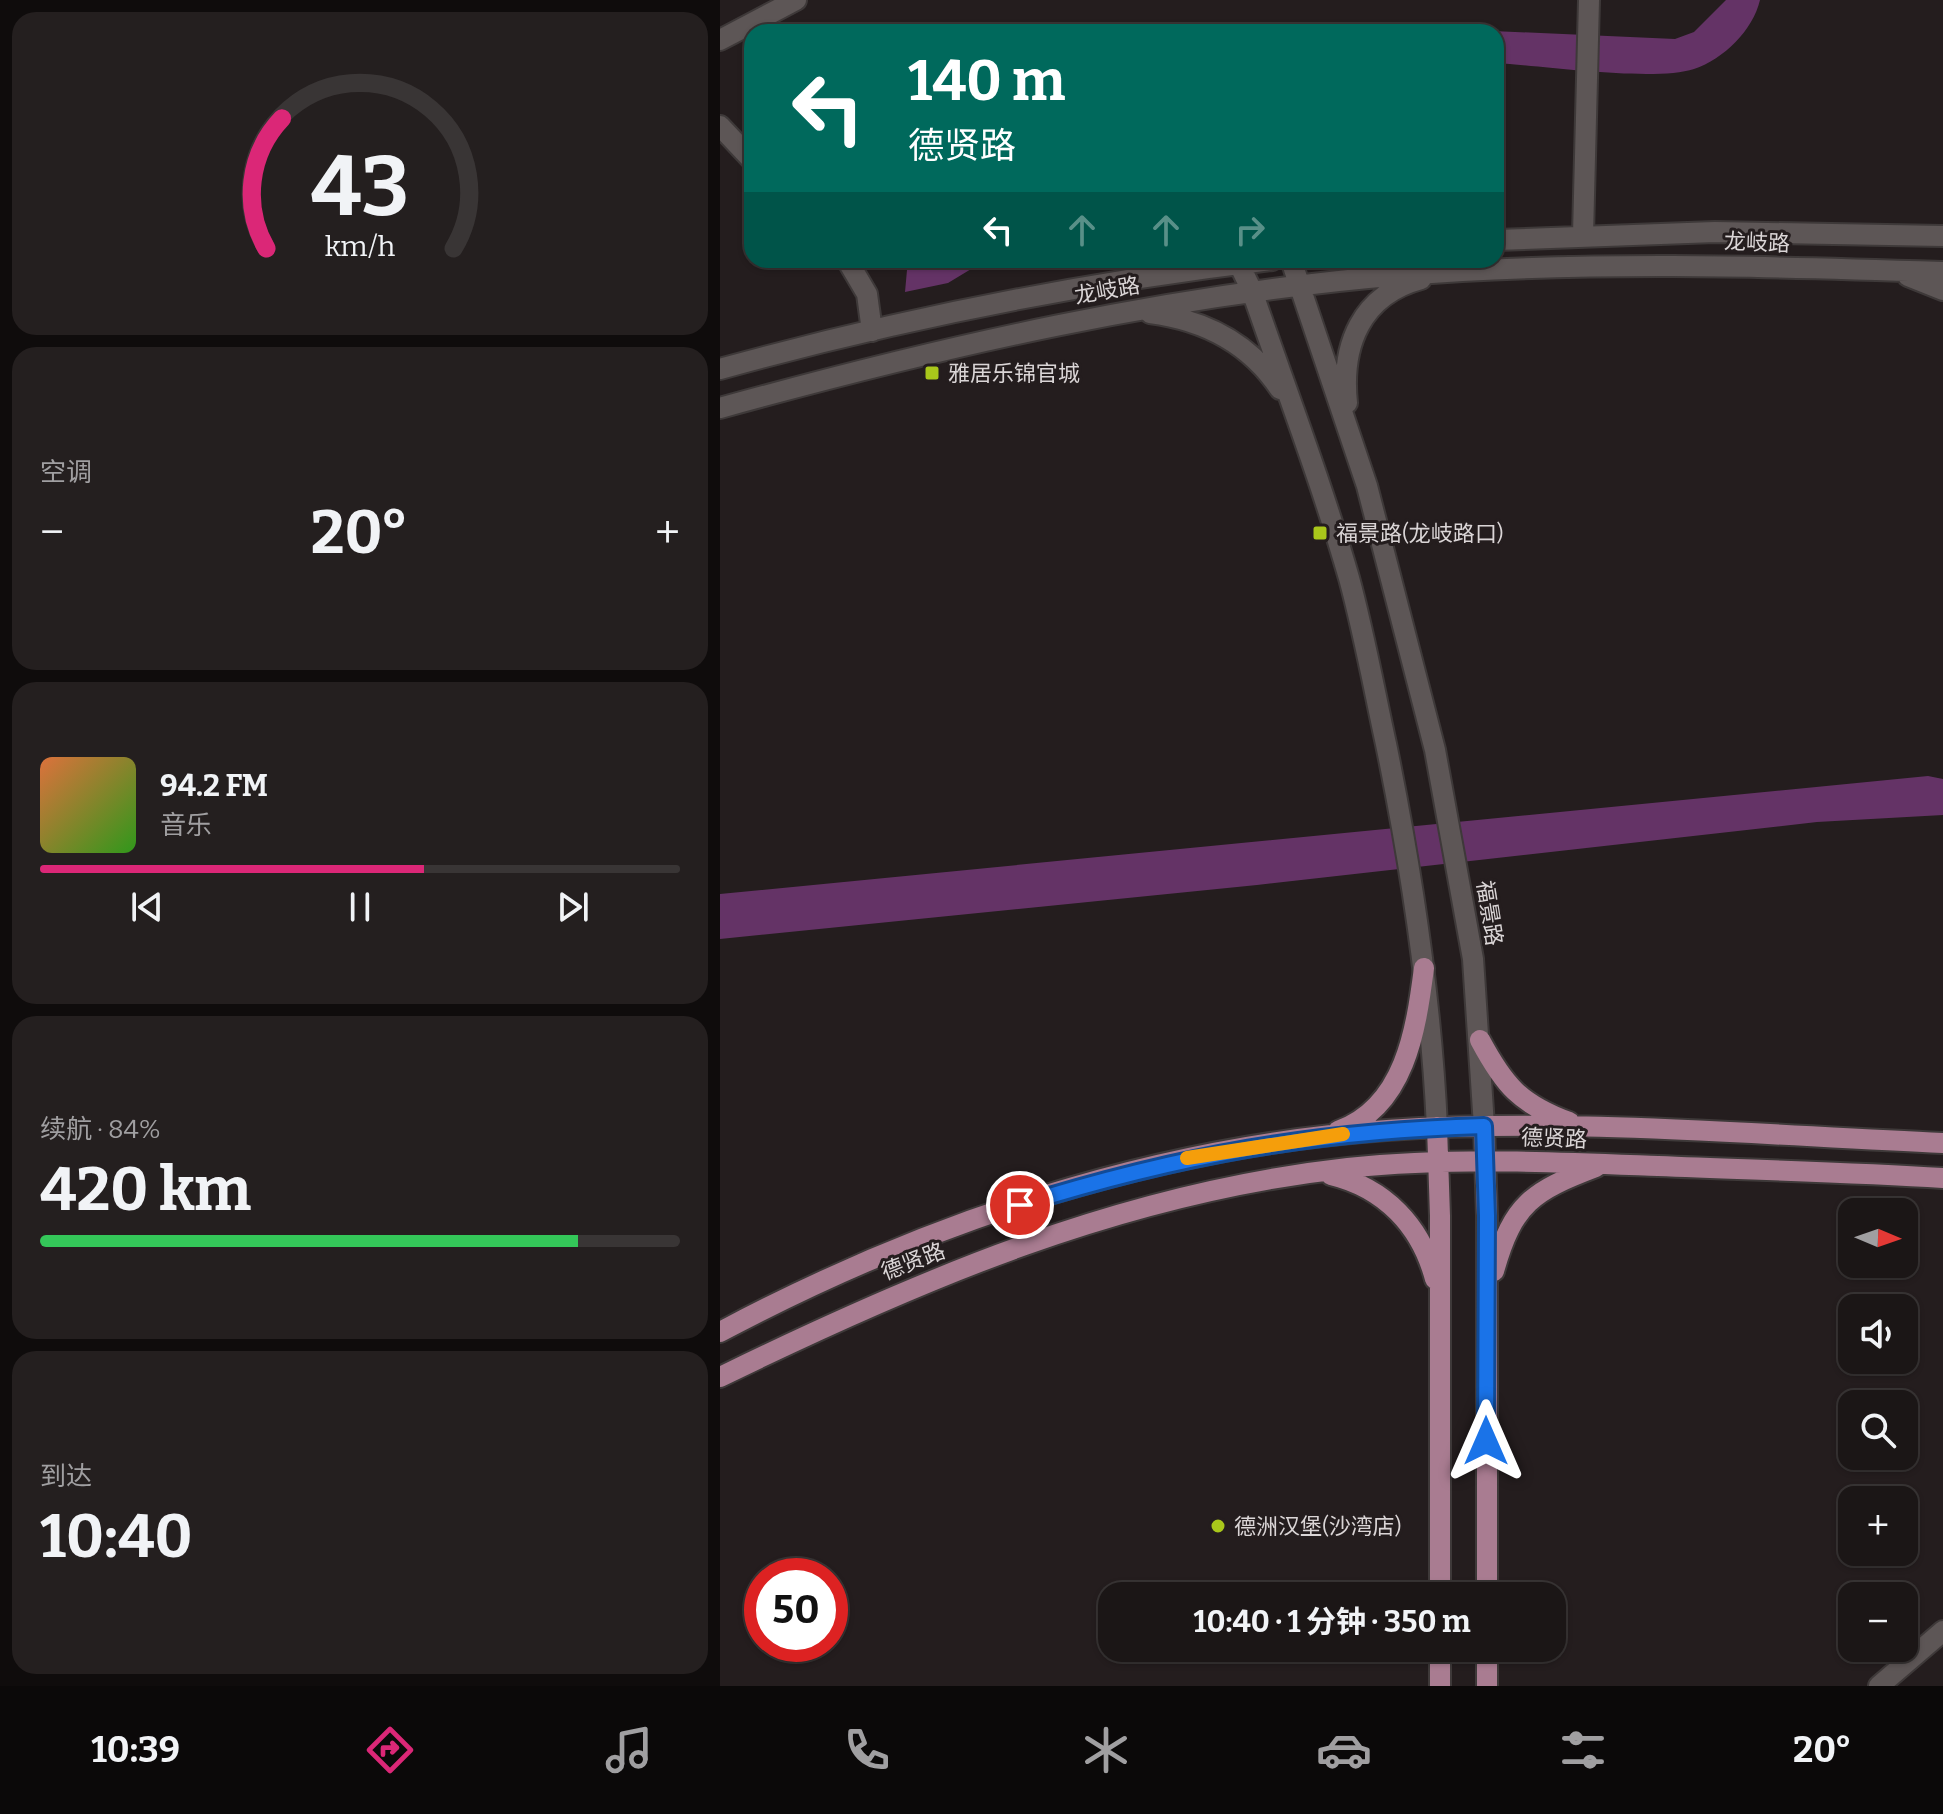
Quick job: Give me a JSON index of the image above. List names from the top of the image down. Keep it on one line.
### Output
{"streets":{"main road":["福景路","德贤路"],"street":["龙岐路"]},"crossings":[["龙岐路","福景路"],["福景路","德贤路"]],"places":{"transit":["雅居乐锦官城","福景路(龙岐路口)"],"other":["德洲汉堡(沙湾店)"]},"north":"right","page":{"turn":["140 m","德贤路"],"tile":["空调",["续航 · 84%","420 km"],["到达","10:40"]],"heat":["−","20°","+"],"song":["94.2 FM","音乐"],"map_buttons":["+","−"],"limit":"50","trip":"10:40 · 1 分钟 · 350 m","tabs":["10:39","20°"],"gauge":["43","km/h"]}}
